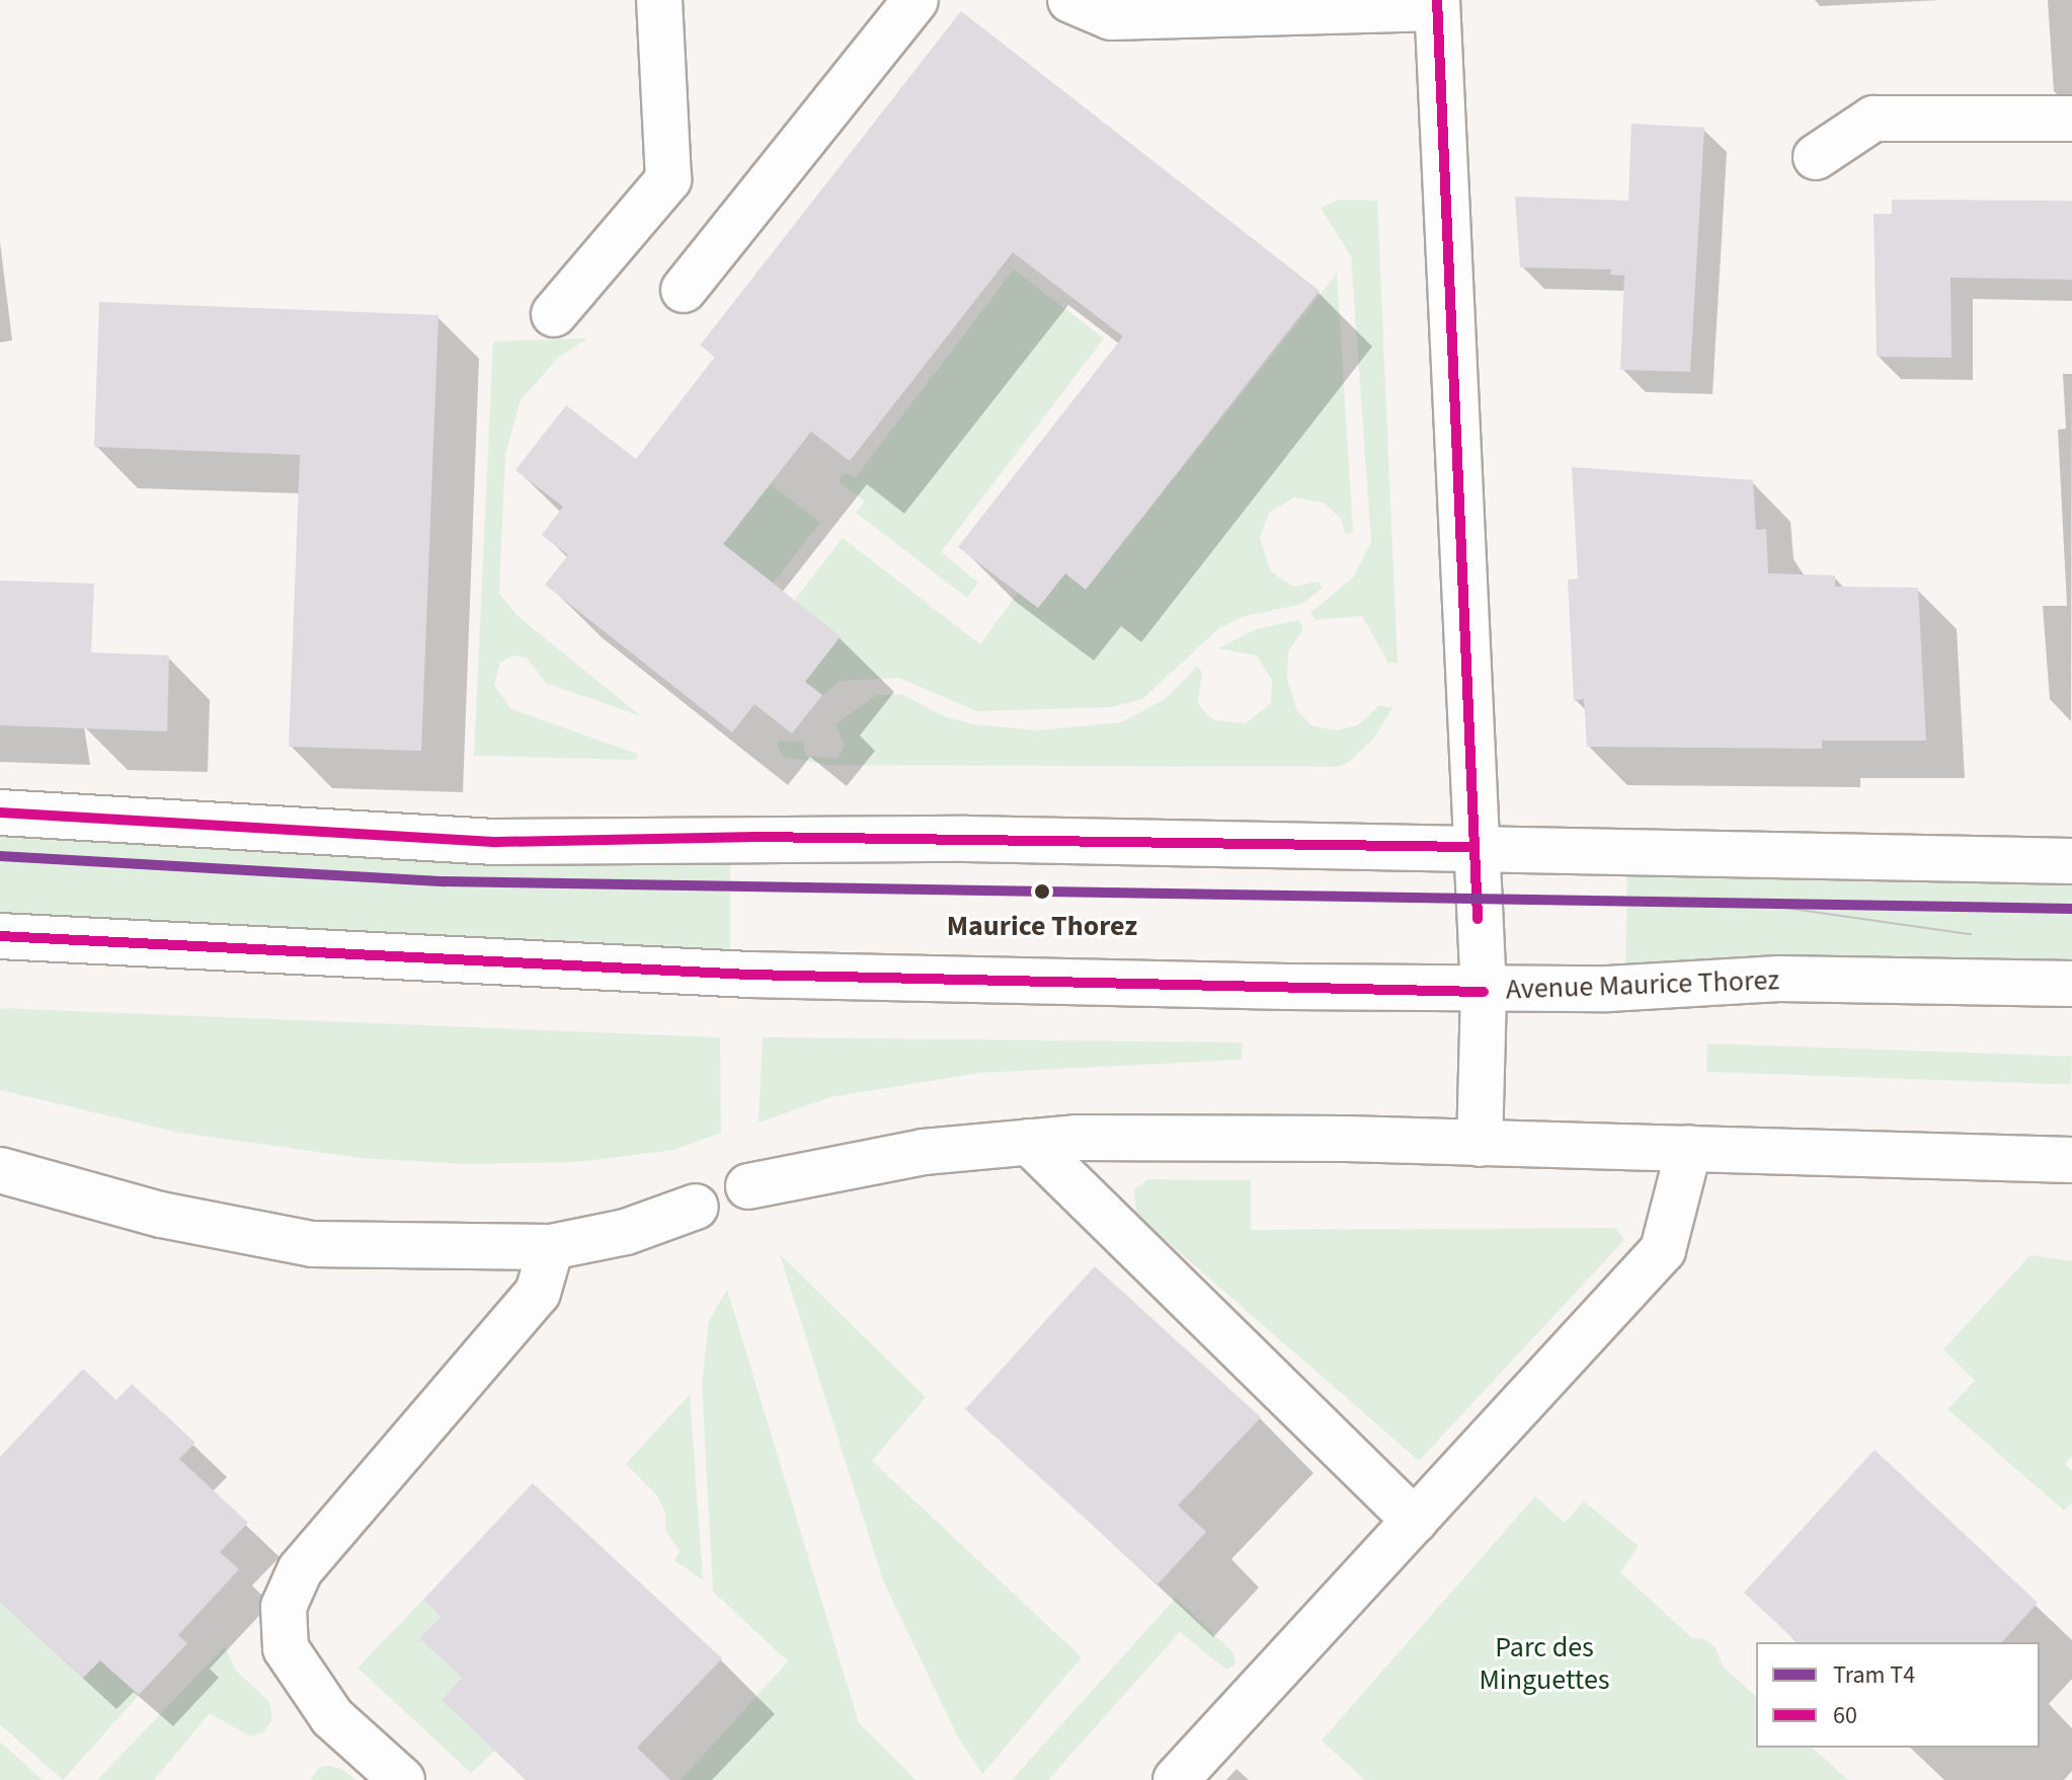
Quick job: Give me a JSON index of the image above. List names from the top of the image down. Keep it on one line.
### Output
{"streets":{"street":["Avenue Maurice Thorez"]},"parks":["Parc des Minguettes"],"places":["Maurice Thorez"],"lines":["transit line 60","tram line T4"],"legend":["Tram T4","60"]}
